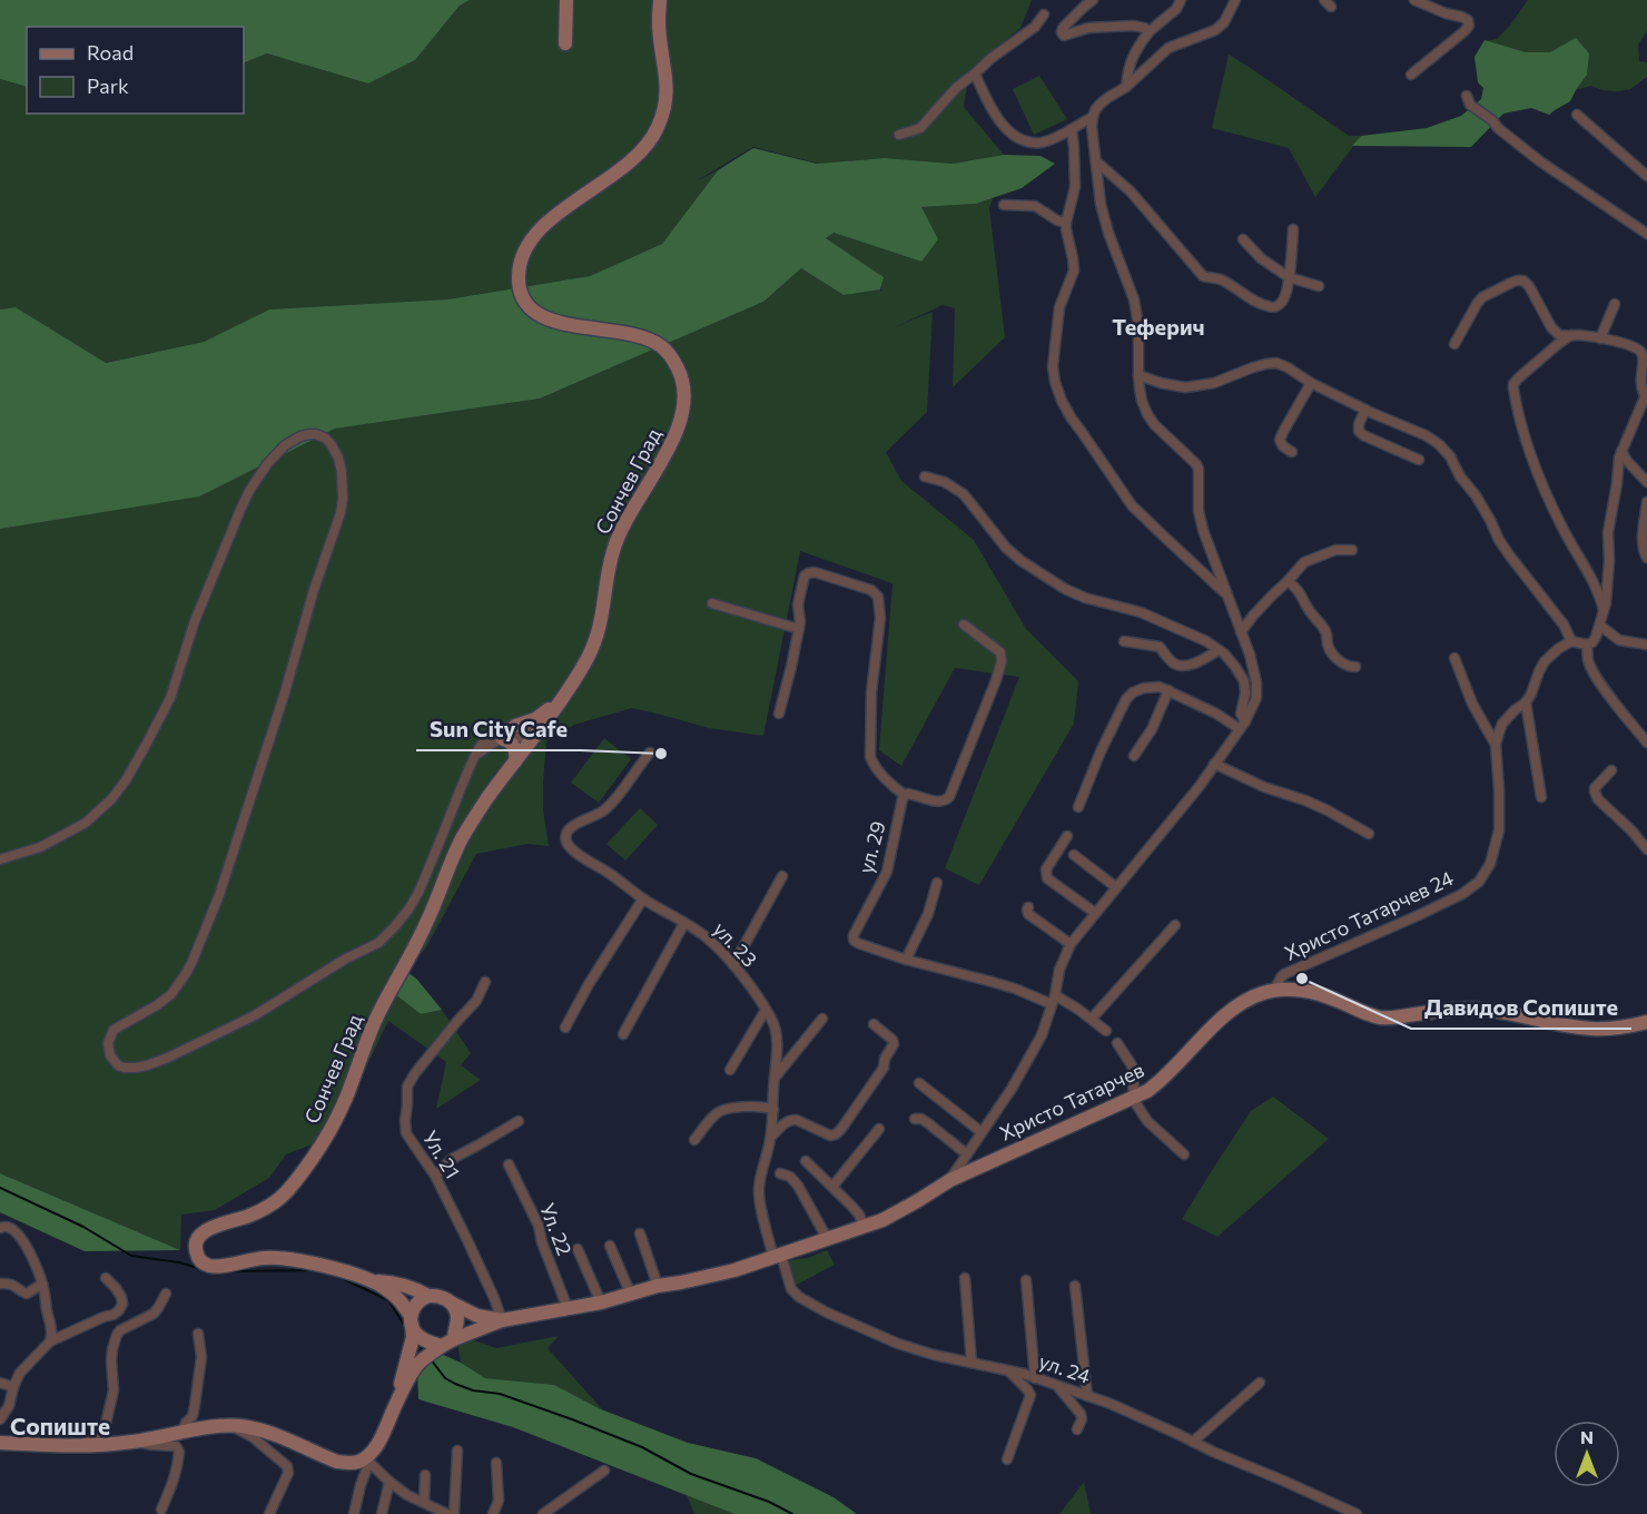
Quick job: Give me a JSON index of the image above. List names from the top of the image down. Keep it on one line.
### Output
{"streets":{"main road":["Сончев Град","Христо Татарчев"],"street":["ул. 29","Христо Татарчев 24","ул. 23","Ул. 21","Ул. 22","ул. 24"]},"crossings":[["Христо Татарчев 24","Христо Татарчев"],["ул. 23","Христо Татарчев"],["ул. 23","ул. 24"],["Христо Татарчев","Ул. 21"],["Христо Татарчев","Ул. 22"],["Христо Татарчев","ул. 24"]],"districts":["Теферич","Сопиште"],"places":["Sun City Cafe","Давидов Сопиште"],"legend":["Road","Park"],"north":"top"}
